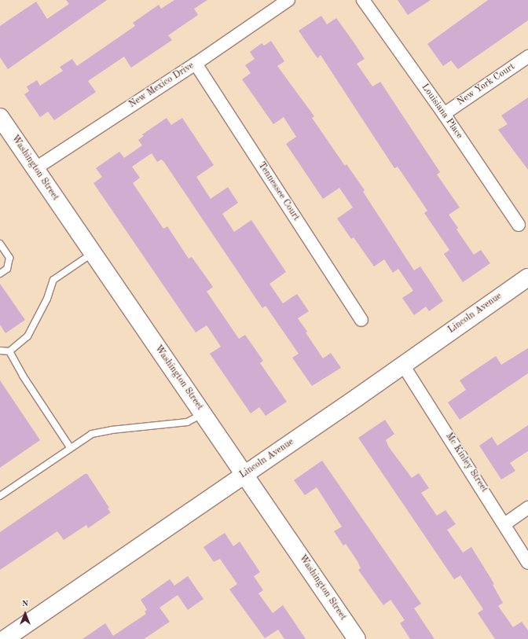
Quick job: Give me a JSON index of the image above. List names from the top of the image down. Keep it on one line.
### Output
{"streets":{"street":["New York Court","New Mexico Drive","Louisiana Place","Washington Street","Tennessee Court","Lincoln Avenue","Mc Kinley Street"]},"crossings":[["New York Court","Louisiana Place"],["New Mexico Drive","Washington Street"],["New Mexico Drive","Tennessee Court"],["Washington Street","Lincoln Avenue"],["Lincoln Avenue","Mc Kinley Street"]],"north":"top"}
